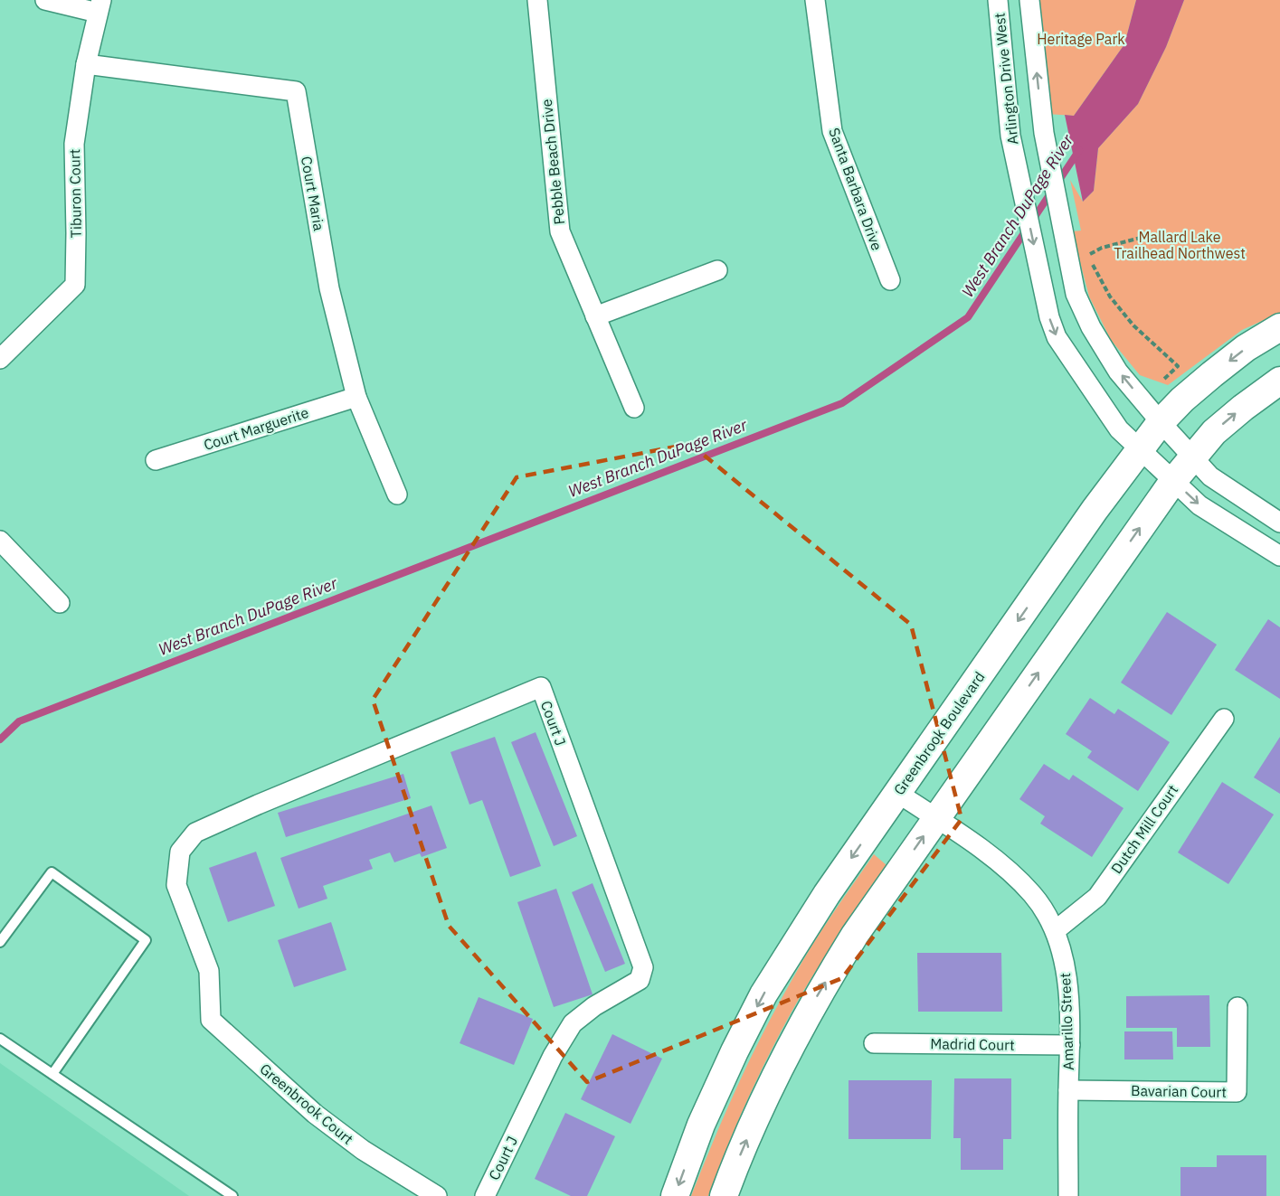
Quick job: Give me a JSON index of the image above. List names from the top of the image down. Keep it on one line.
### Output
{"streets":{"main road":["Greenbrook Boulevard"],"street":["Arlington Drive West","Pebble Beach Drive","Santa Barbara Drive","Tiburon Court","Court Maria","Court Marguerite","Court J","Dutch Mill Court","Amarillo Street","Madrid Court","Bavarian Court","Greenbrook Court"]},"crossings":[["Arlington Drive West","Greenbrook Boulevard"],["Tiburon Court","Court Maria"],["Court Maria","Court Marguerite"],["Court J","Greenbrook Court"],["Greenbrook Boulevard","Amarillo Street"],["Dutch Mill Court","Amarillo Street"],["Amarillo Street","Madrid Court"],["Amarillo Street","Bavarian Court"]],"water":["West Branch DuPage River"],"parks":["Heritage Park","Mallard Lake Trailhead Northwest"]}
